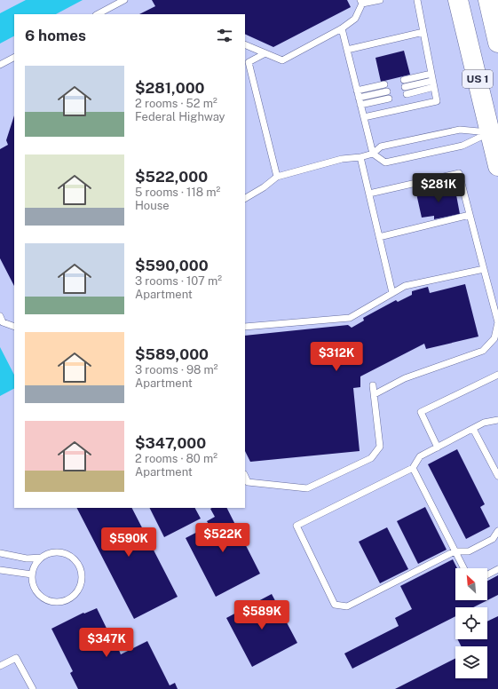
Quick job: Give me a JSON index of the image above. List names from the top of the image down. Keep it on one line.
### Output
{"streets":{"main road":["US 1"]},"north":"top left","page":{"heading":"6 homes","list":[{"name":"$281,000","note":"2 rooms · 52 m² · Federal Highway"},{"name":"$522,000","note":"5 rooms · 118 m² · House"},{"name":"$590,000","note":"3 rooms · 107 m² · Apartment"},{"name":"$589,000","note":"3 rooms · 98 m² · Apartment"},{"name":"$347,000","note":"2 rooms · 80 m² · Apartment"}],"price":["$281K","$312K","$522K","$590K","$589K","$347K"]}}
